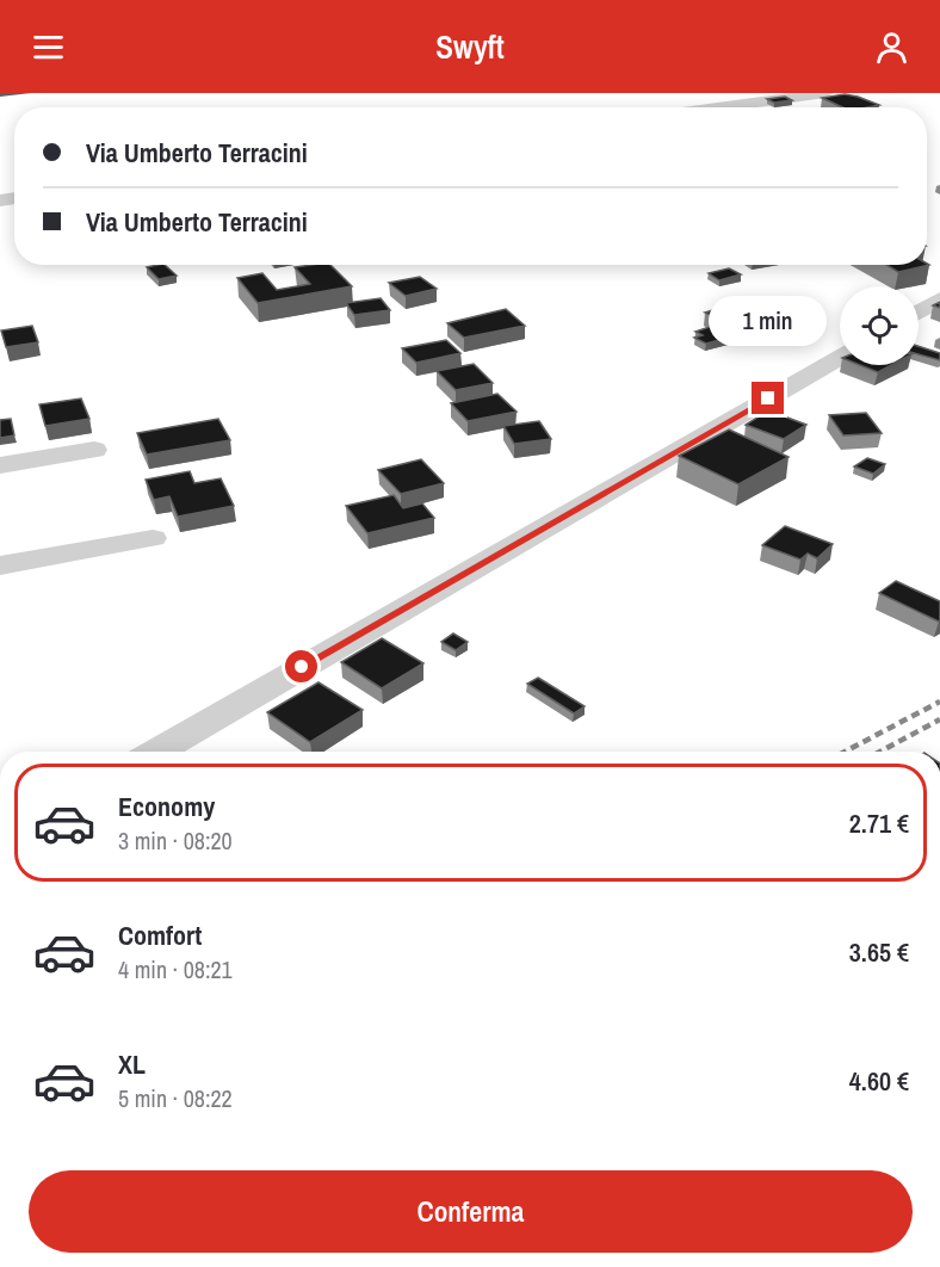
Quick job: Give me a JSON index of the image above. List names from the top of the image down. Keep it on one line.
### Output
{"page":{"header":"Swyft","banner":["Via Umberto Terracini","Via Umberto Terracini"],"bubble":"1 min","list":[{"name":"Economy","note":"3 min · 08:20","value":"2.71 €"},{"name":"Comfort","note":"4 min · 08:21","value":"3.65 €"},{"name":"XL","note":"5 min · 08:22","value":"4.60 €"}],"buttons":"Conferma"}}
